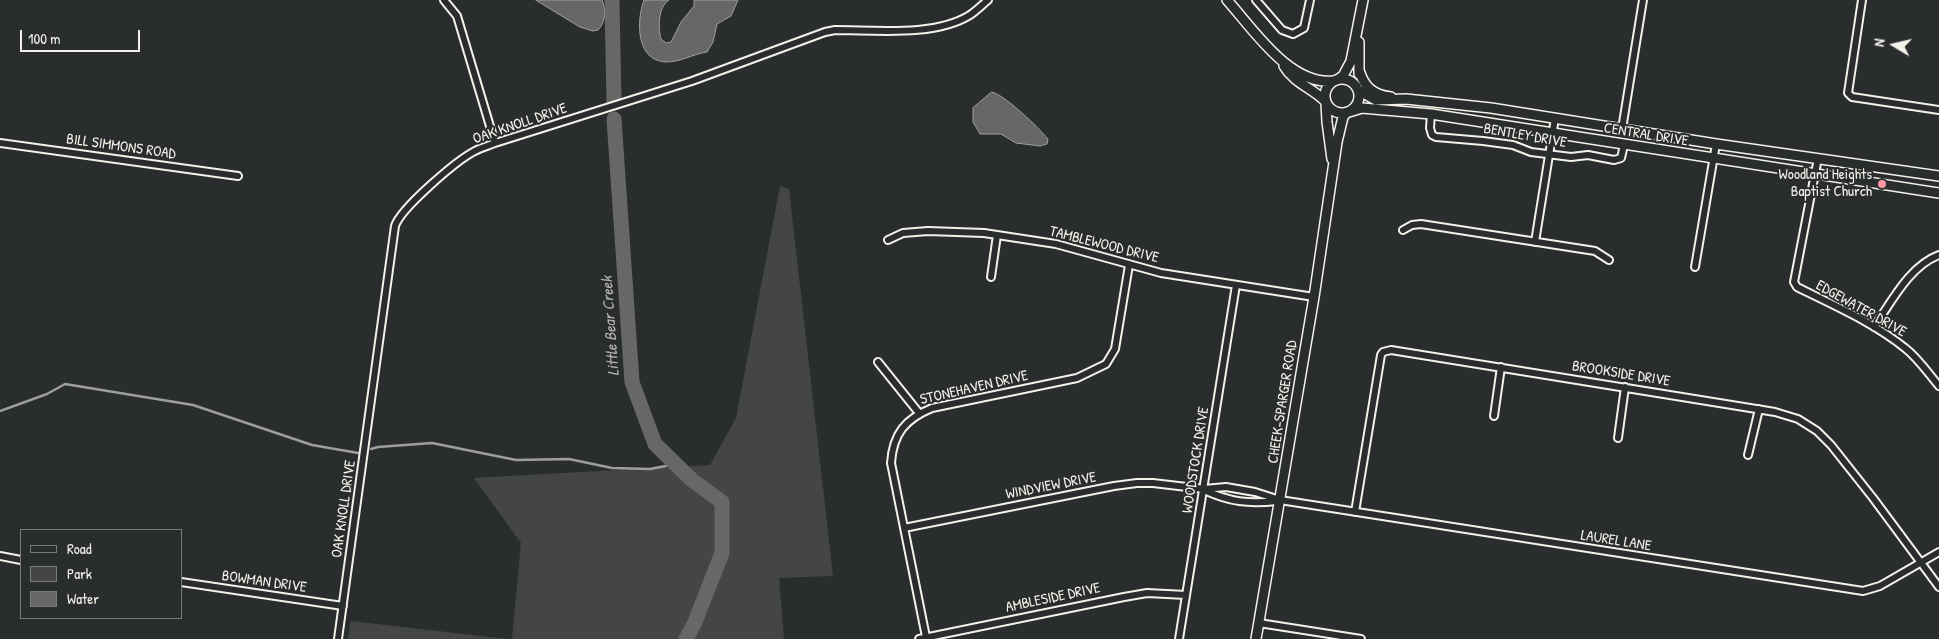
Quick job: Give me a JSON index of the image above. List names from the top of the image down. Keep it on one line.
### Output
{"streets":{"main road":["CENTRAL DRIVE","CHEEK-SPARGER ROAD"],"street":["OAK KNOLL DRIVE","BENTLEY DRIVE","BILL SIMMONS ROAD","TAMBLEWOOD DRIVE","EDGEWATER DRIVE","BROOKSIDE DRIVE","STONEHAVEN DRIVE","WOODSTOCK DRIVE","WINDVIEW DRIVE","LAUREL LANE","BOWMAN DRIVE","AMBLESIDE DRIVE"]},"crossings":[["OAK KNOLL DRIVE","BOWMAN DRIVE"],["CENTRAL DRIVE","BENTLEY DRIVE"],["CENTRAL DRIVE","EDGEWATER DRIVE"],["CENTRAL DRIVE","CHEEK-SPARGER ROAD"],["TAMBLEWOOD DRIVE","STONEHAVEN DRIVE"],["TAMBLEWOOD DRIVE","CHEEK-SPARGER ROAD"],["TAMBLEWOOD DRIVE","WOODSTOCK DRIVE"],["BROOKSIDE DRIVE","LAUREL LANE"],["STONEHAVEN DRIVE","WINDVIEW DRIVE"],["STONEHAVEN DRIVE","AMBLESIDE DRIVE"],["CHEEK-SPARGER ROAD","WINDVIEW DRIVE"],["CHEEK-SPARGER ROAD","LAUREL LANE"],["WOODSTOCK DRIVE","WINDVIEW DRIVE"],["WOODSTOCK DRIVE","AMBLESIDE DRIVE"],["WINDVIEW DRIVE","LAUREL LANE"]],"water":["Little Bear Creek"],"places":["Woodland Heights Baptist Church"],"legend":["Road","Park","Water"],"scale_bar":"100 m","north":"left"}
